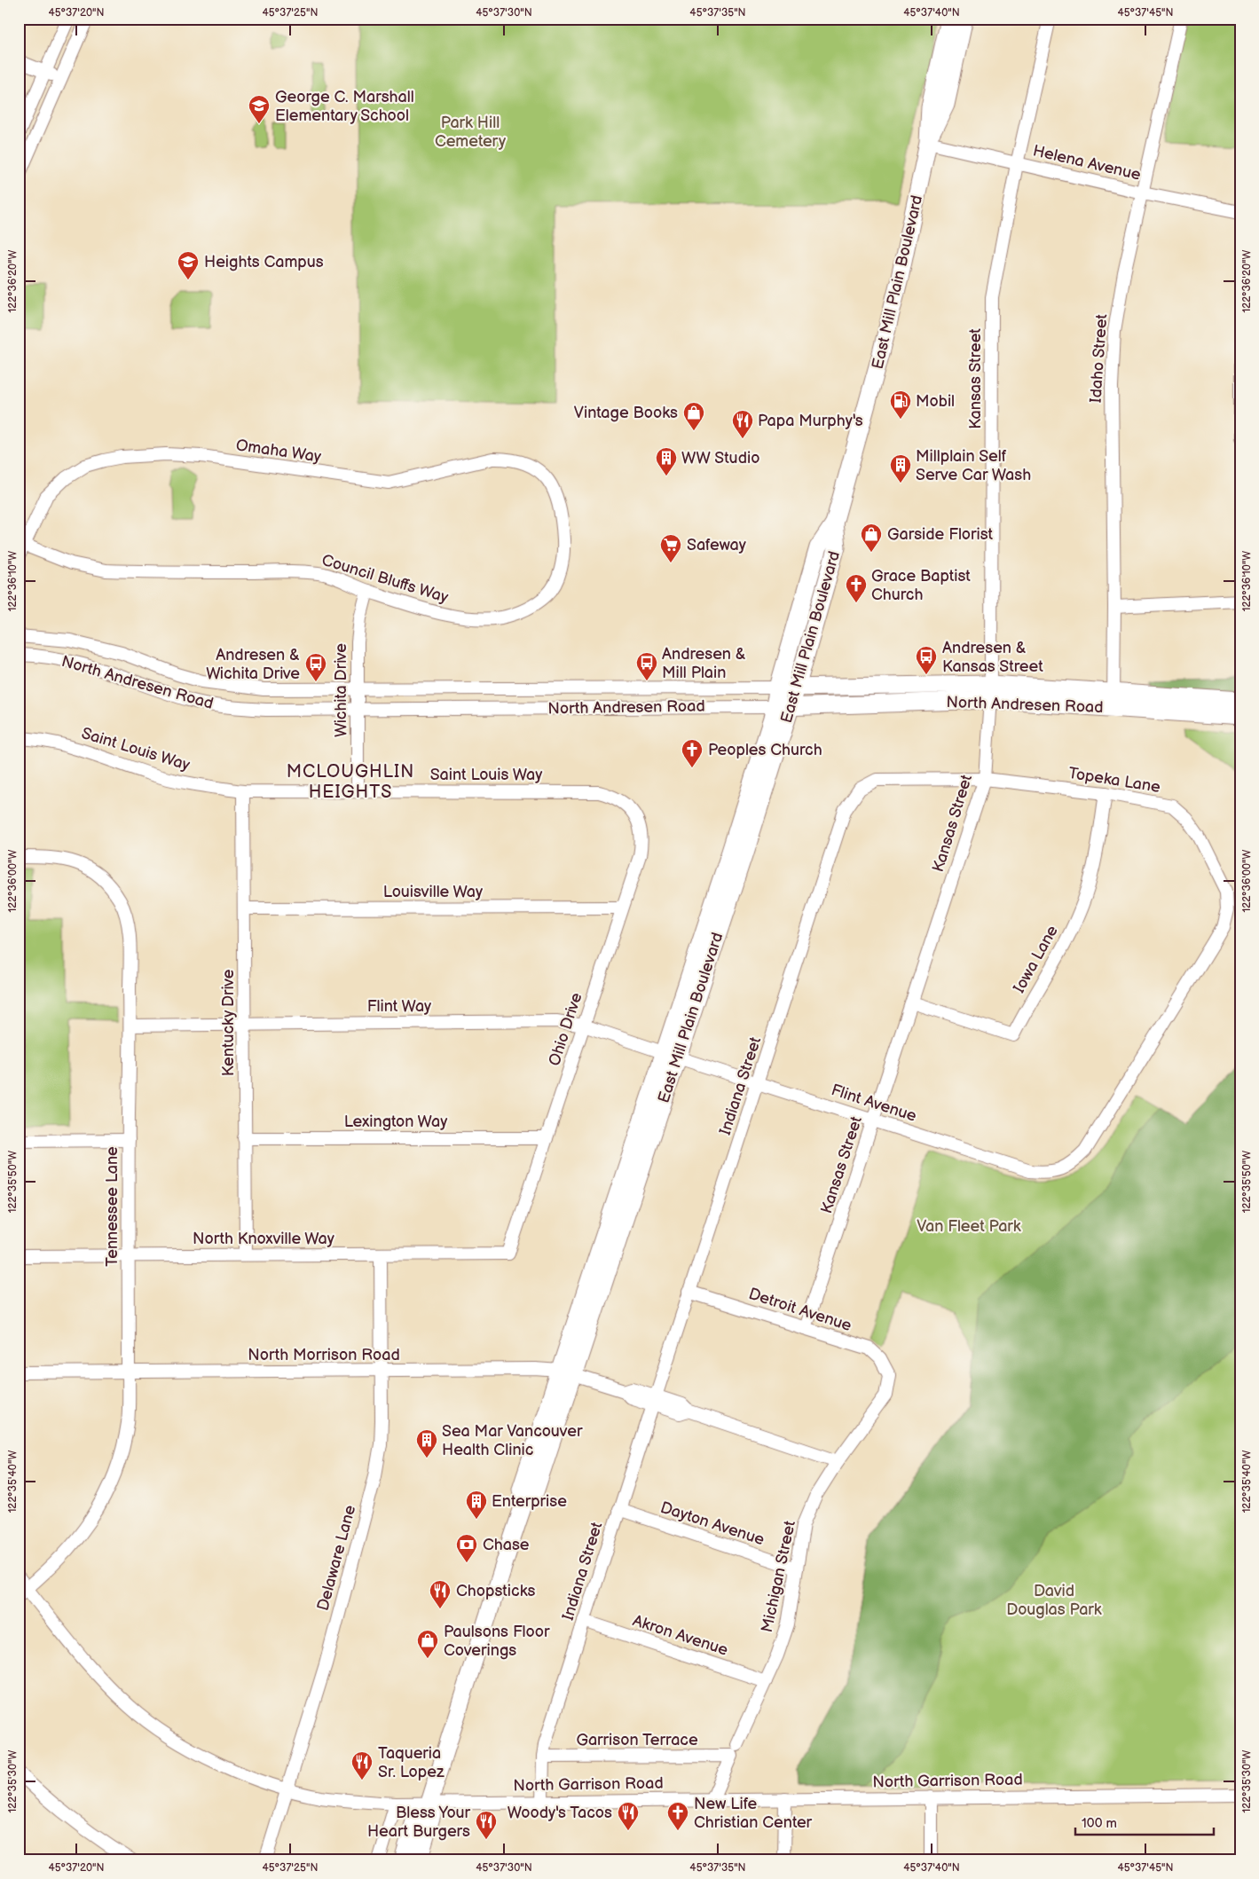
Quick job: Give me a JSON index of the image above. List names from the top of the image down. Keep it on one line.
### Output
{"streets":{"main road":["East Mill Plain Boulevard","North Andresen Road"],"street":["Helena Avenue","Idaho Street","Kansas Street","Omaha Way","Council Bluffs Way","Wichita Drive","Saint Louis Way","Topeka Lane","Louisville Way","Iowa Lane","Flint Way","Kentucky Drive","Ohio Drive","Indiana Street","Flint Avenue","Lexington Way","Tennessee Lane","North Knoxville Way","Detroit Avenue","North Morrison Road","Dayton Avenue","Delaware Lane","Michigan Street","Akron Avenue","Garrison Terrace","North Garrison Road"]},"crossings":[["Helena Avenue","East Mill Plain Boulevard"],["Helena Avenue","Idaho Street"],["Helena Avenue","Kansas Street"],["East Mill Plain Boulevard","North Andresen Road"],["East Mill Plain Boulevard","Flint Way"],["East Mill Plain Boulevard","Flint Avenue"],["East Mill Plain Boulevard","North Morrison Road"],["East Mill Plain Boulevard","North Garrison Road"],["Idaho Street","North Andresen Road"],["Kansas Street","North Andresen Road"],["Kansas Street","Topeka Lane"],["Kansas Street","Iowa Lane"],["Kansas Street","Flint Avenue"],["Kansas Street","Detroit Avenue"],["Omaha Way","Council Bluffs Way"],["Council Bluffs Way","Wichita Drive"],["North Andresen Road","Wichita Drive"],["Wichita Drive","Saint Louis Way"],["Saint Louis Way","Kentucky Drive"],["Saint Louis Way","Ohio Drive"],["Topeka Lane","Iowa Lane"],["Topeka Lane","Indiana Street"],["Topeka Lane","Flint Avenue"],["Louisville Way","Kentucky Drive"],["Louisville Way","Ohio Drive"],["Flint Way","Kentucky Drive"],["Flint Way","Ohio Drive"],["Flint Way","Flint Avenue"],["Flint Way","Tennessee Lane"],["Kentucky Drive","Lexington Way"],["Kentucky Drive","North Knoxville Way"],["Ohio Drive","Lexington Way"],["Ohio Drive","North Knoxville Way"],["Indiana Street","Flint Avenue"],["Indiana Street","Detroit Avenue"],["Indiana Street","North Morrison Road"],["Indiana Street","Dayton Avenue"],["Indiana Street","Akron Avenue"],["Indiana Street","Garrison Terrace"],["Indiana Street","North Garrison Road"],["Tennessee Lane","North Knoxville Way"],["Tennessee Lane","North Morrison Road"],["Tennessee Lane","North Garrison Road"],["North Knoxville Way","Delaware Lane"],["Detroit Avenue","Michigan Street"],["North Morrison Road","Delaware Lane"],["North Morrison Road","Michigan Street"],["Dayton Avenue","Michigan Street"],["Delaware Lane","North Garrison Road"],["Michigan Street","Akron Avenue"],["Michigan Street","Garrison Terrace"],["Michigan Street","North Garrison Road"]],"districts":["MCLOUGHLIN HEIGHTS"],"parks":["Park Hill Cemetery","Van Fleet Park","David Douglas Park"],"places":{"school or university":["George C. Marshall Elementary School","Heights Campus"],"fuel station":["Mobil"],"shop":["Vintage Books","Garside Florist","Paulsons Floor Coverings"],"restaurant":["Papa Murphy's","Chopsticks","Taqueria Sr. Lopez","Woody's Tacos","Bless Your Heart Burgers"],"building":["WW Studio","Millplain Self Serve Car Wash","Sea Mar Vancouver Health Clinic","Enterprise"],"supermarket":["Safeway"],"church":["Grace Baptist Church","Peoples Church","New Life Christian Center"],"bus stop":["Andresen & Kansas Street","Andresen & Mill Plain","Andresen & Wichita Drive"],"bank":["Chase"]},"scale_bar":"100 m","coordinates":["45°37'20\"N","45°37'25\"N","45°37'30\"N","45°37'35\"N","45°37'40\"N","45°37'45\"N","122°36'20\"W","122°36'10\"W","122°36'00\"W","122°35'50\"W","122°35'40\"W","122°35'30\"W"]}
